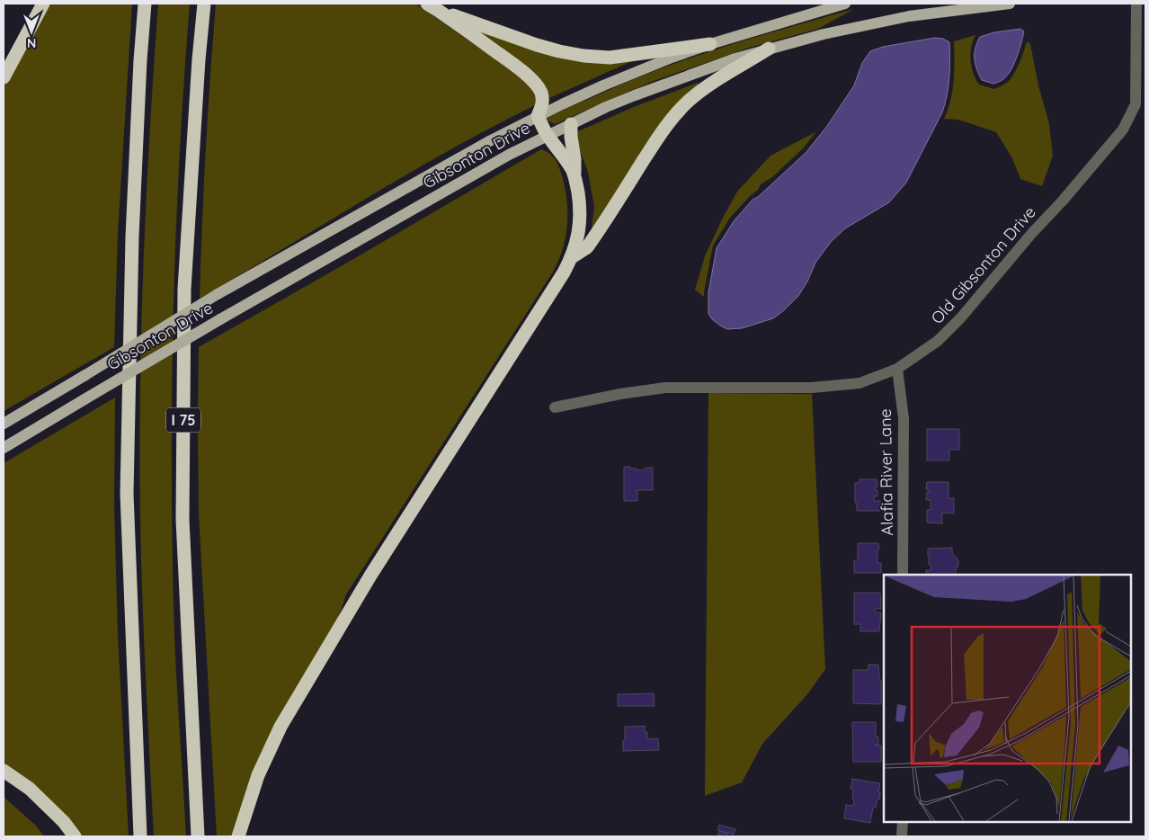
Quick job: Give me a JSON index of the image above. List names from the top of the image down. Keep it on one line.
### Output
{"streets":{"highway":["I 75"],"main road":["Gibsonton Drive"],"street":["Old Gibsonton Drive","Alafia River Lane"]},"crossings":[["Old Gibsonton Drive","Alafia River Lane"]],"north":"bottom"}
